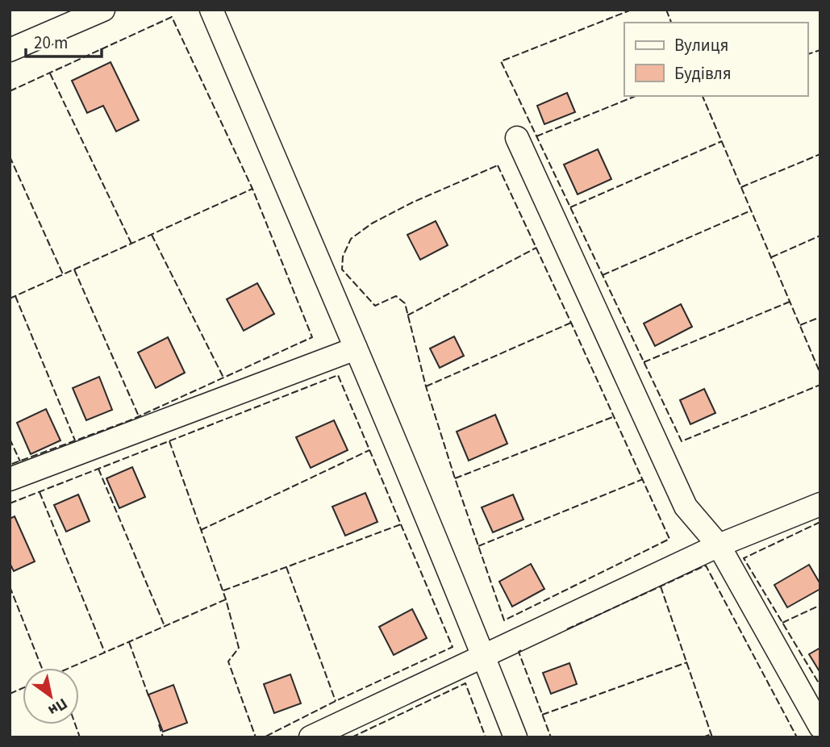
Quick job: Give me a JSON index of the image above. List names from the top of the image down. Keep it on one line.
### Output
{"legend":["Вулиця","Будівля"],"scale_bar":"20 m","north":"bottom right"}
